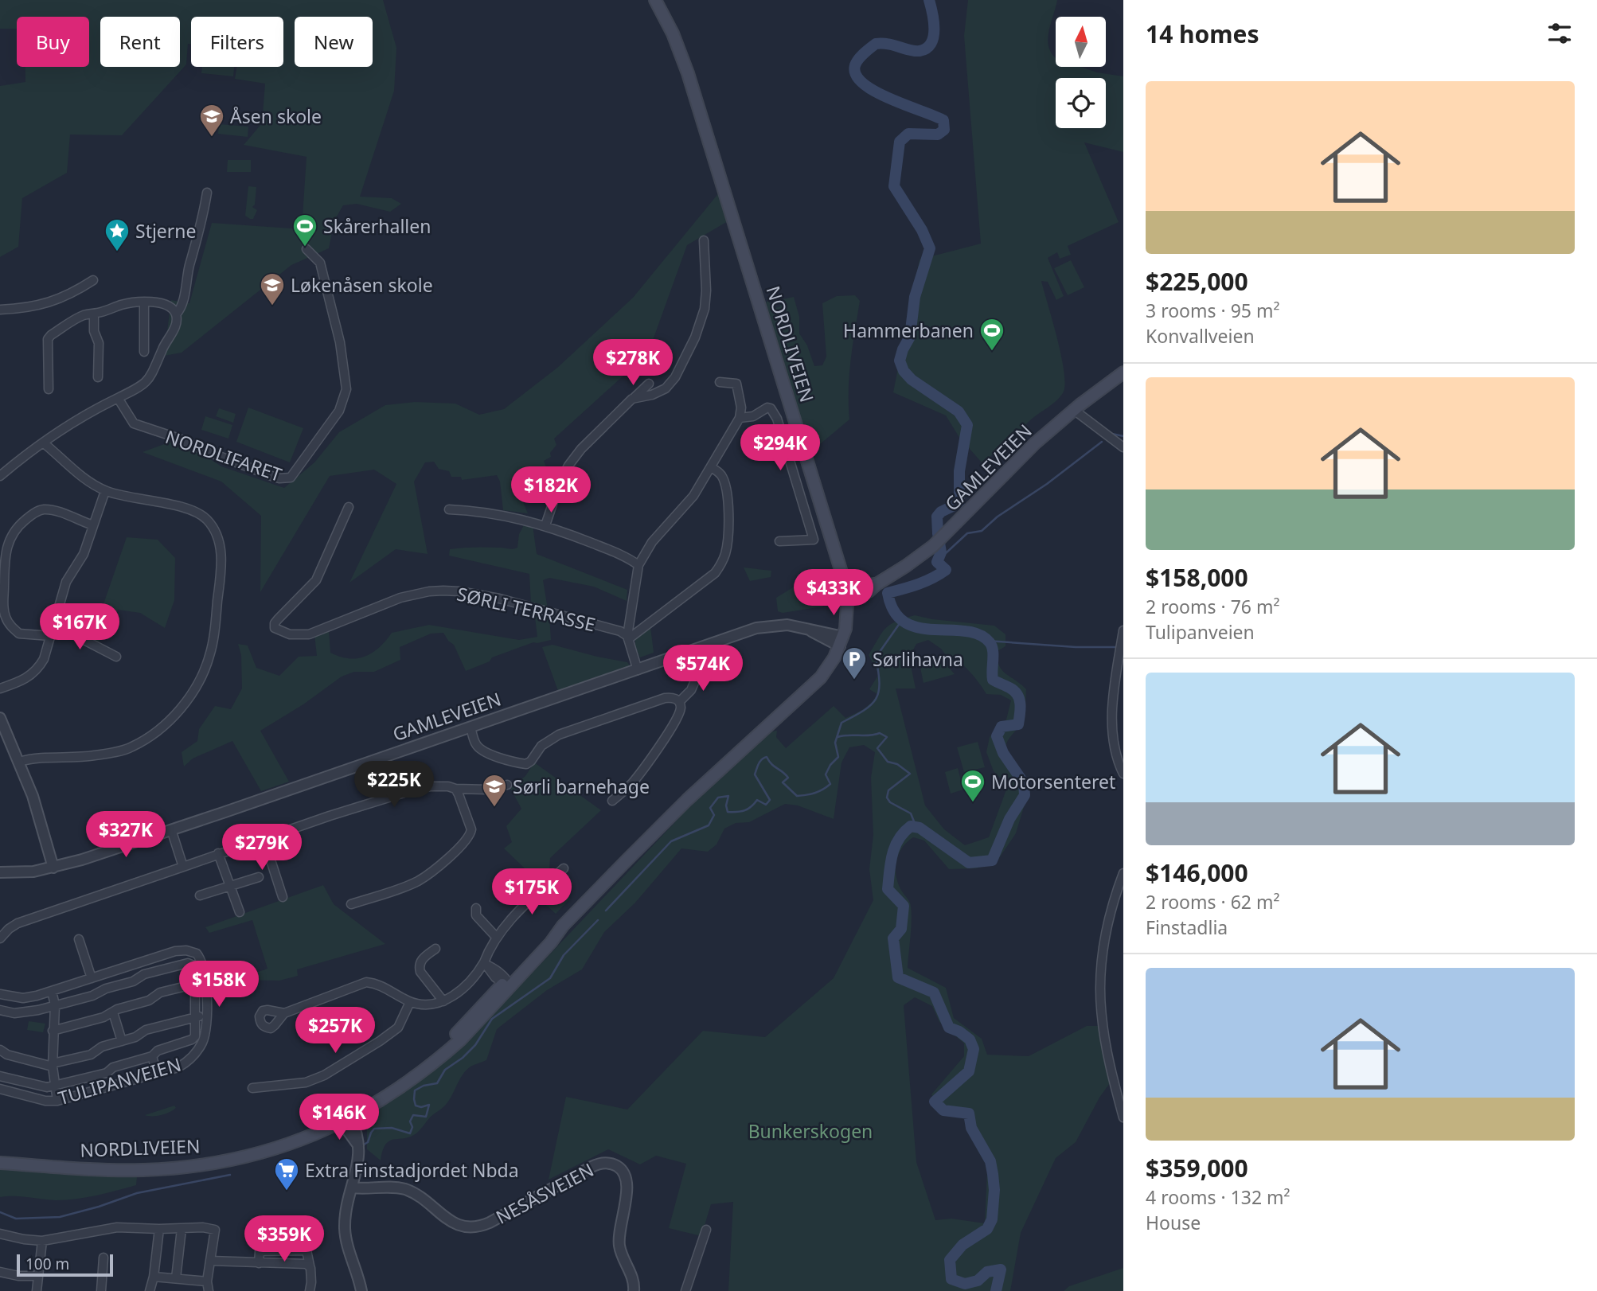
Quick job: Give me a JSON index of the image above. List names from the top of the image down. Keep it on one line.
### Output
{"streets":{"main road":["NORDLIVEIEN","GAMLEVEIEN"],"street":["NORDLIFARET","SØRLI TERRASSE","TULIPANVEIEN","NESÅSVEIEN"]},"crossings":[["NORDLIVEIEN","GAMLEVEIEN"]],"parks":["Bunkerskogen"],"places":{"school or university":["Åsen skole","Løkenåsen skole","Sørli barnehage"],"sports":["Skårerhallen","Hammerbanen","Motorsenteret"],"place":["Stjerne"],"parking":["Sørlihavna"],"supermarket":["Extra Finstadjordet Nbda"]},"scale_bar":"100 m","north":"top","page":{"heading":"14 homes","chip":["Buy","Rent","Filters","New"],"list":[{"name":"$225,000","note":"3 rooms · 95 m² · Konvallveien"},{"name":"$158,000","note":"2 rooms · 76 m² · Tulipanveien"},{"name":"$146,000","note":"2 rooms · 62 m² · Finstadlia"},{"name":"$359,000","note":"4 rooms · 132 m² · House"}],"price":["$278K","$294K","$182K","$433K","$167K","$574K","$225K","$327K","$279K","$175K","$158K","$257K","$146K","$359K"],"scale":"100 m"}}
